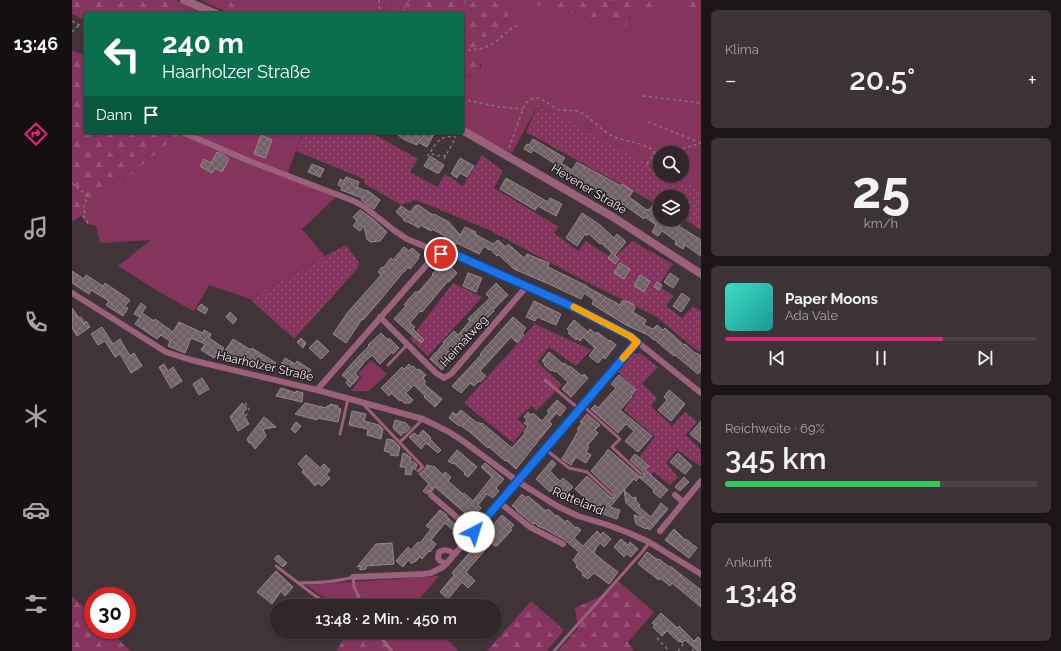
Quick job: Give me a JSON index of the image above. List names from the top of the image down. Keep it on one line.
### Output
{"streets":{"street":["Hevener Straße","Heimatweg","Haarholzer Straße","Rotteland"]},"crossings":[["Heimatweg","Haarholzer Straße"],["Haarholzer Straße","Rotteland"]],"page":{"tabs":"13:46","tile":["Klima",["25","km/h"],["Reichweite · 69%","345 km"],["Ankunft","13:48"]],"turn":["240 m","Haarholzer Straße"],"heat":["−","20.5°","+"],"then":"Dann","song":["Paper Moons","Ada Vale"],"limit":"30","trip":"13:48 · 2 Min. · 450 m"}}
